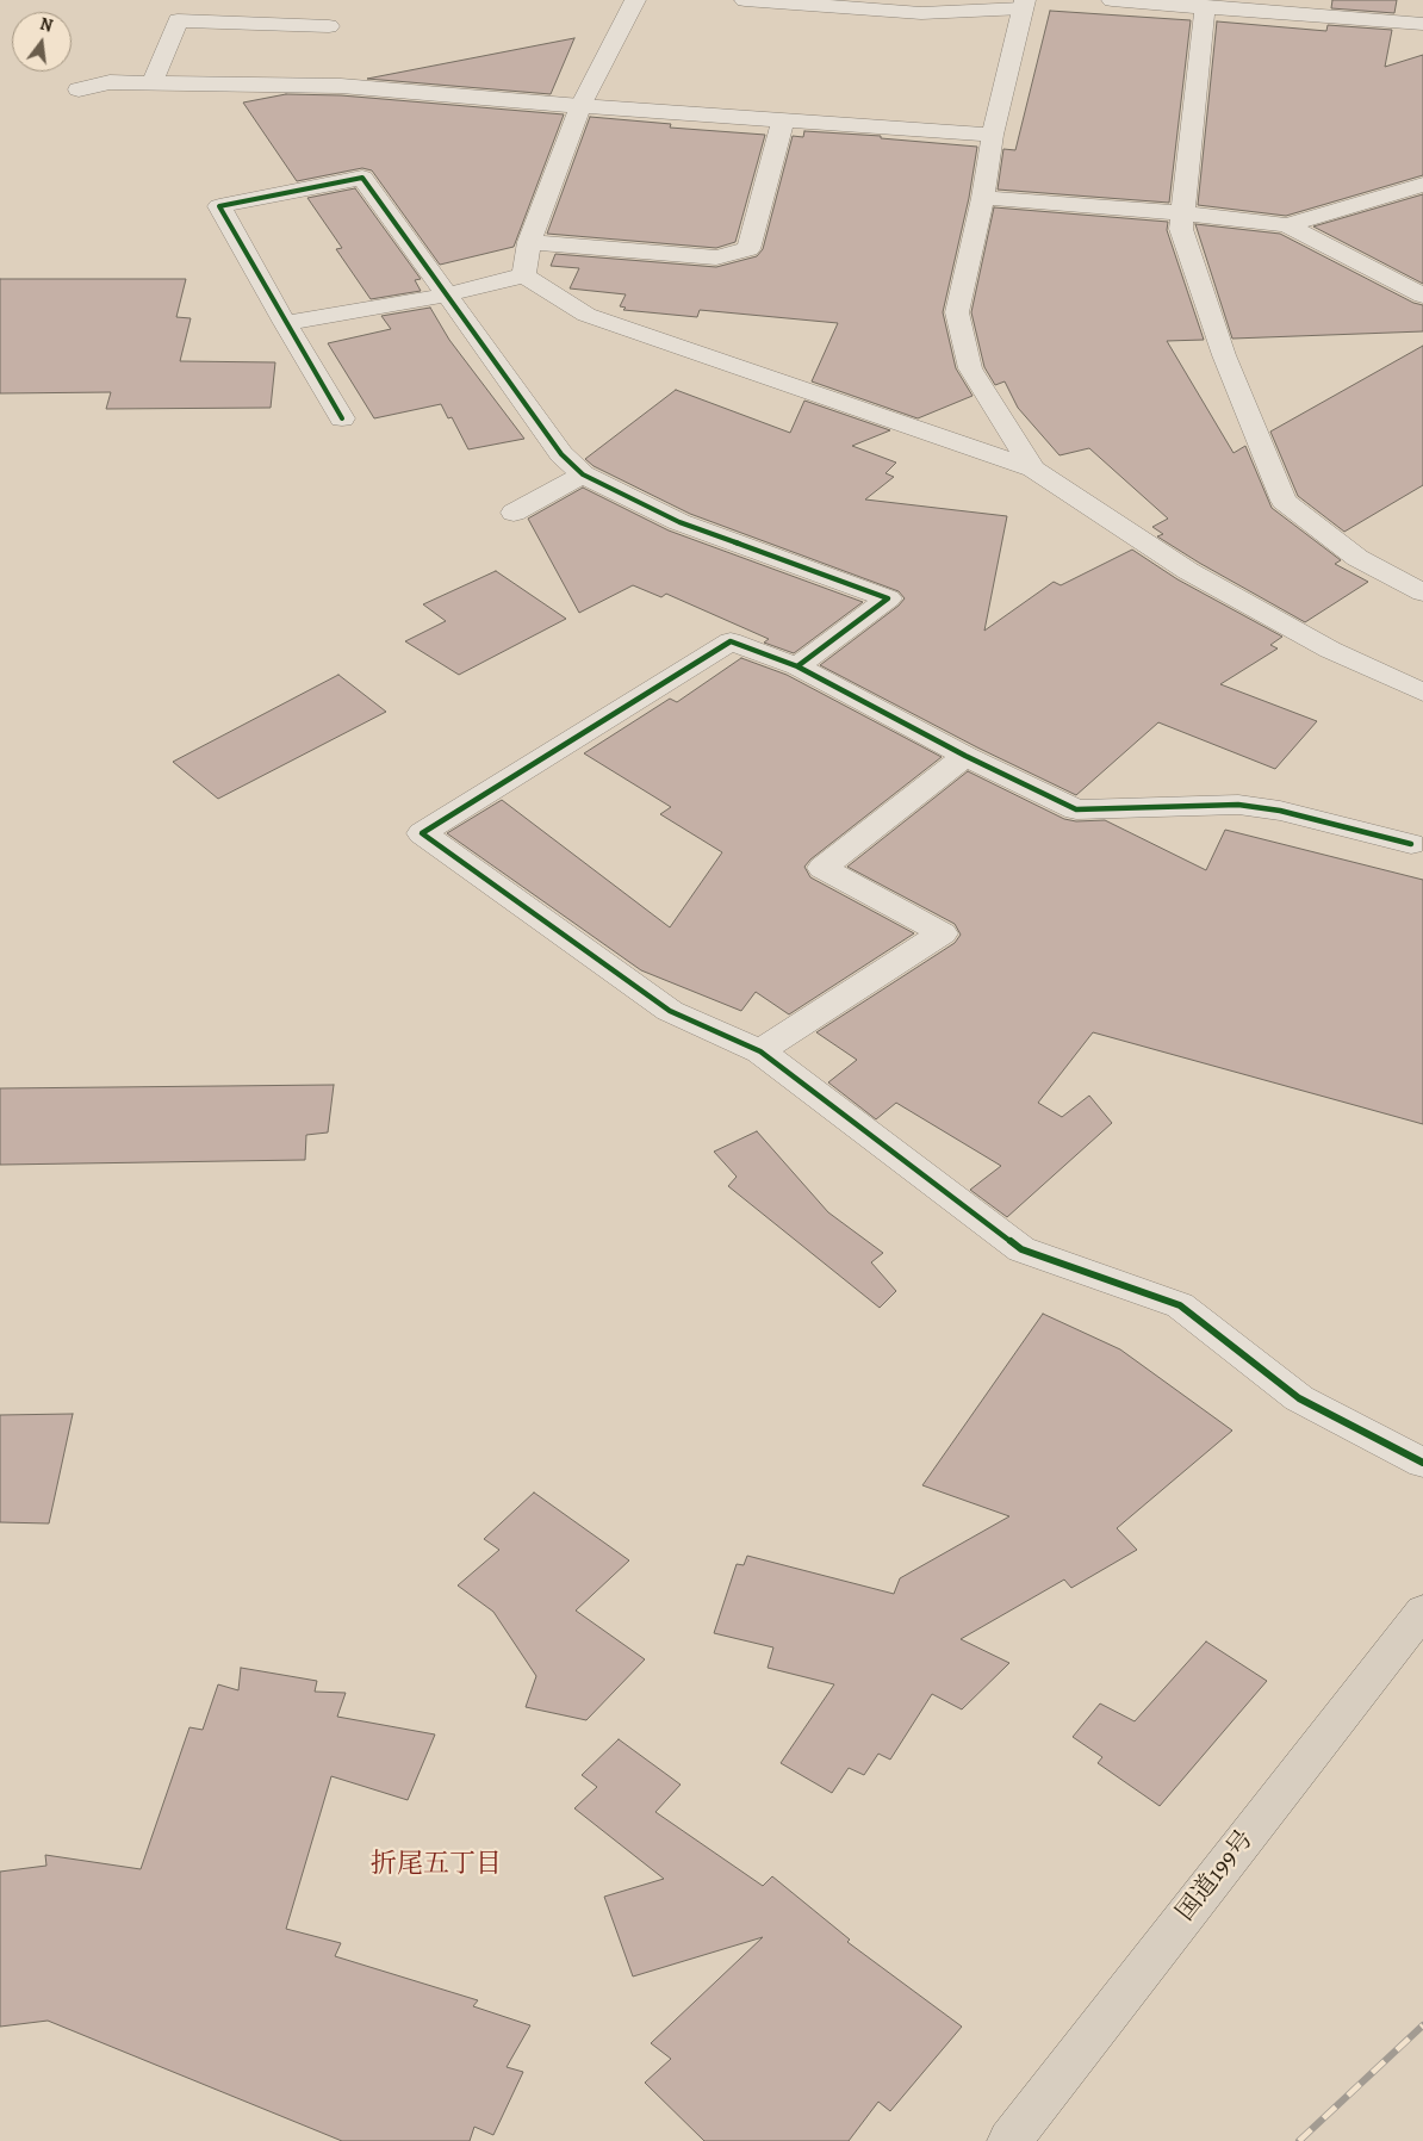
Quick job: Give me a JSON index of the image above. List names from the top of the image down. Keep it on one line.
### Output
{"streets":{"highway":["国道199号"]},"districts":["折尾五丁目"],"north":"top"}
